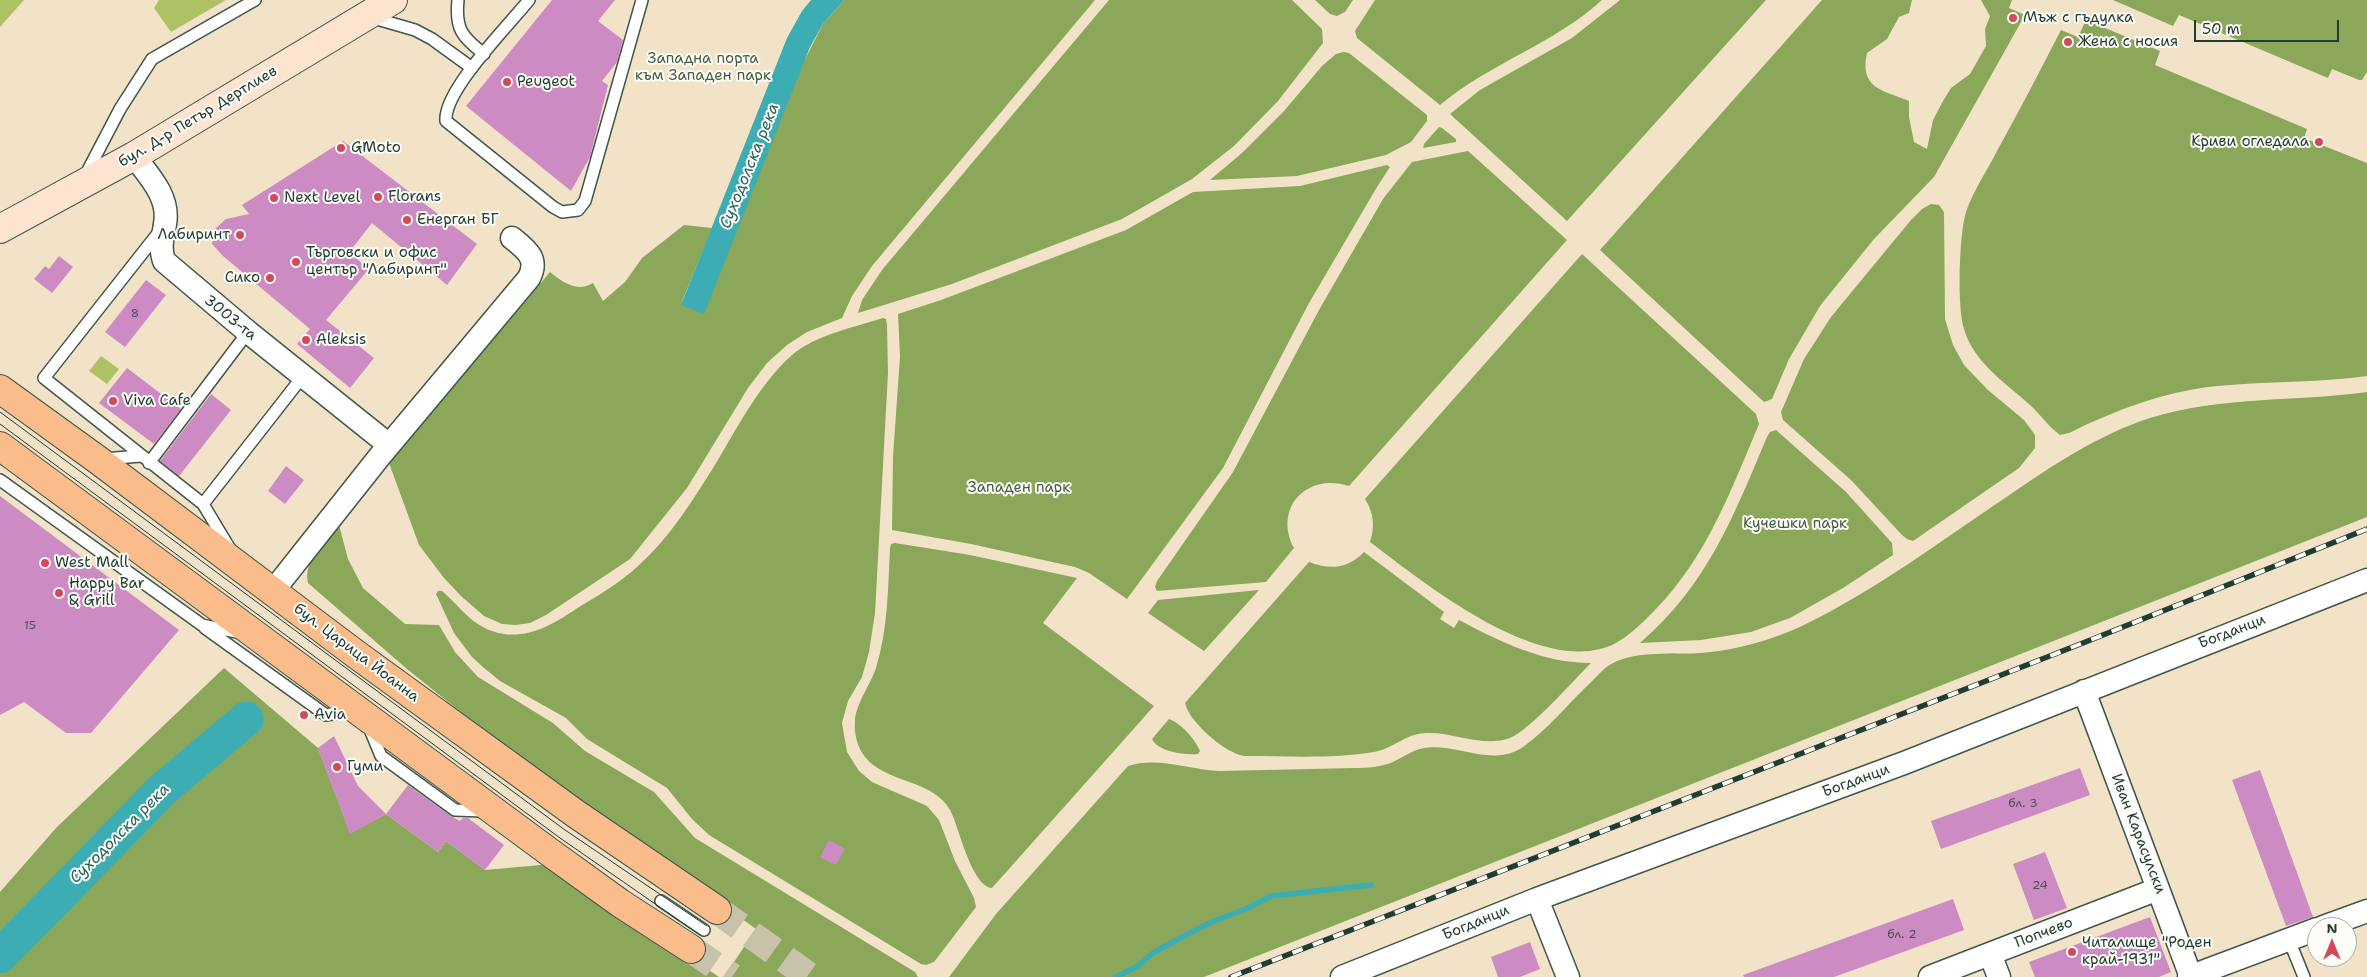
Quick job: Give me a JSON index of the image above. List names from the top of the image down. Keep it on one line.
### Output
{"streets":{"main road":["бул. Д-р Петър Дертлиев","бул. Царица Йоанна"],"street":["3003-та","Богданци","Иван Карасулски","Попчево"]},"crossings":[["бул. Д-р Петър Дертлиев","3003-та"],["Богданци","Иван Карасулски"],["Иван Карасулски","Попчево"]],"water":["Суходолска река"],"parks":["Западна порта към Западен парк","Западен парк","Кучешки парк"],"places":["Мъж с гъдулка","Жена с носия","Peugeot","Криви огледала","GMoto","Florans","Next Level","Енерган БГ","Лабиринт","Търговски и офис център \"Лабиринт\"","Сико","Aleksis","Viva Cafe","West Mall","Happy Bar & Grill","Avia","Гуми","Читалище \"Роден край-1931\""],"house_numbers":["8","15","бл. 3","24","бл. 2"],"scale_bar":"50 m","north":"top"}
